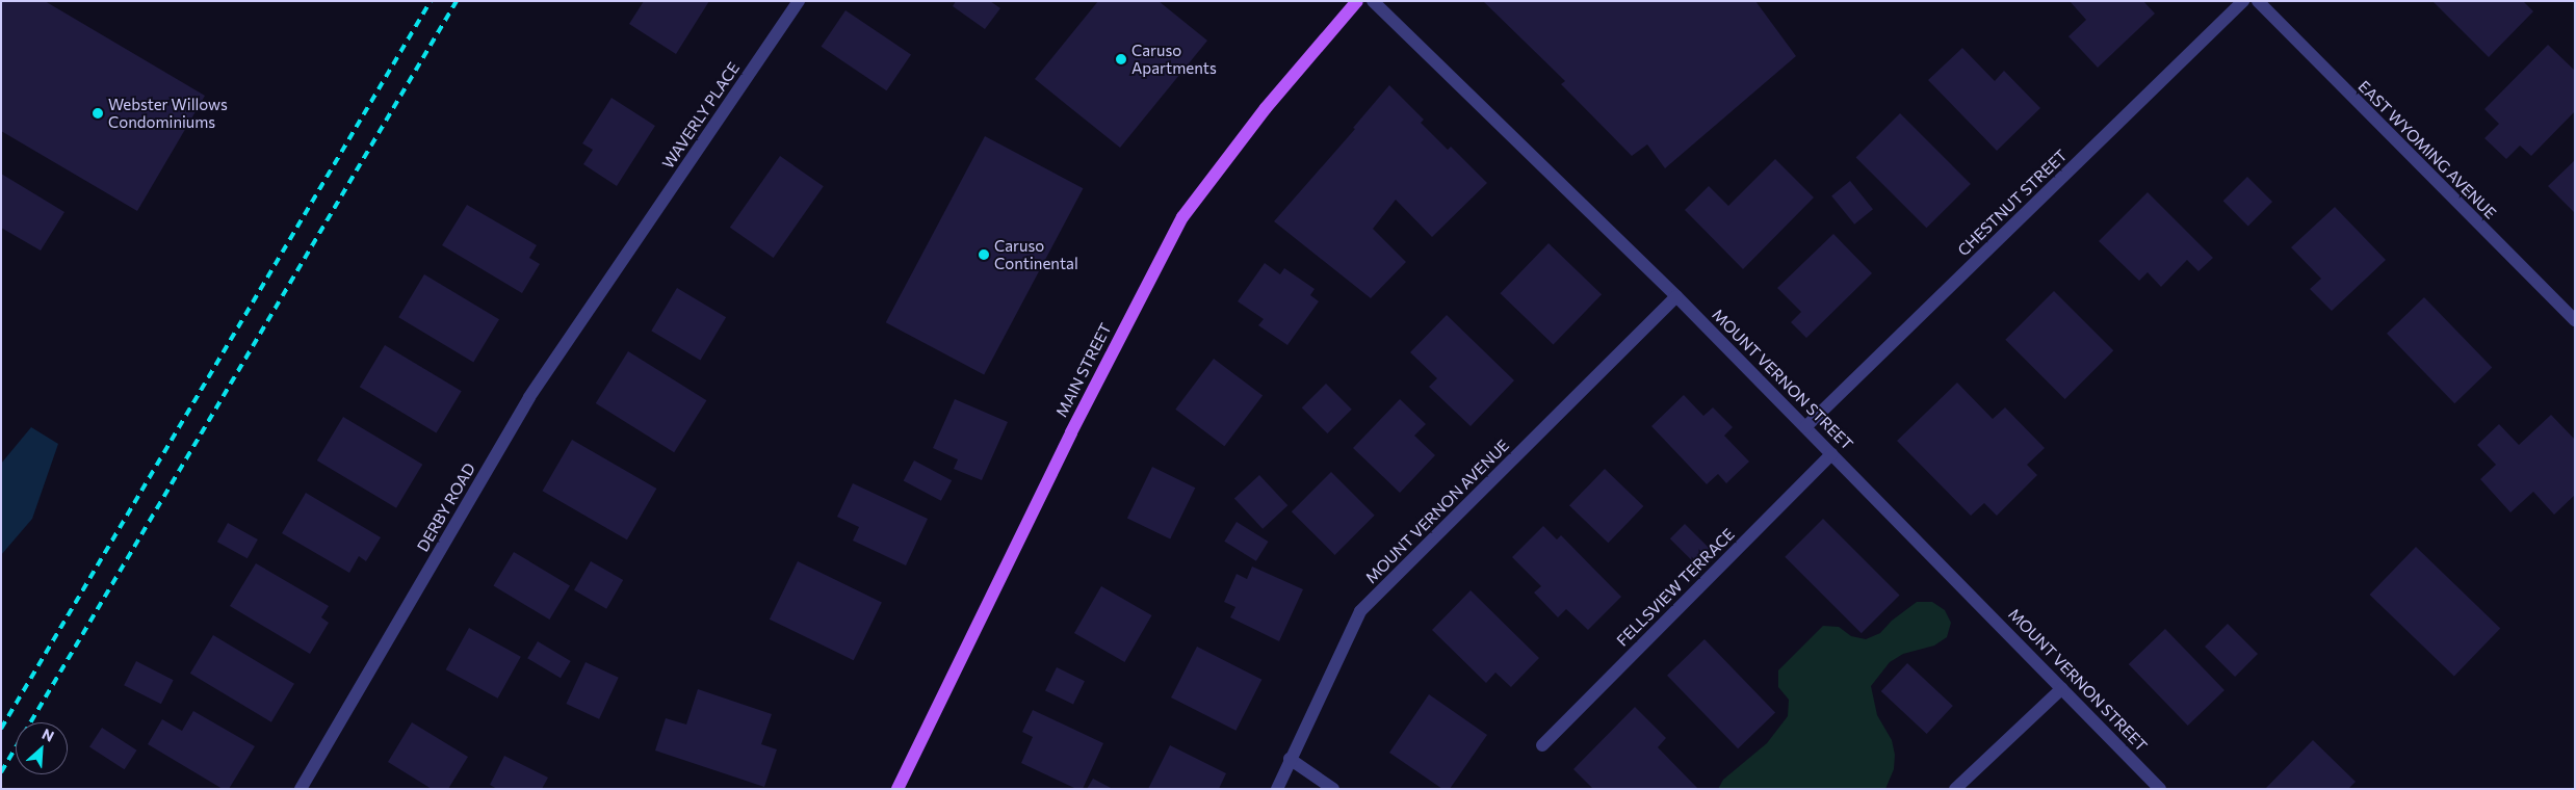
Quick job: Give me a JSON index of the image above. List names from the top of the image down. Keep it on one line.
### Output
{"streets":{"main road":["MAIN STREET"],"street":["WAVERLY PLACE","EAST WYOMING AVENUE","CHESTNUT STREET","MOUNT VERNON STREET","DERBY ROAD","MOUNT VERNON AVENUE","FELLSVIEW TERRACE"]},"crossings":[["WAVERLY PLACE","DERBY ROAD"],["CHESTNUT STREET","MOUNT VERNON STREET"],["MOUNT VERNON STREET","MOUNT VERNON AVENUE"],["MOUNT VERNON STREET","FELLSVIEW TERRACE"]],"places":["Caruso Apartments","Webster Willows Condominiums","Caruso Continental"],"north":"top right"}
